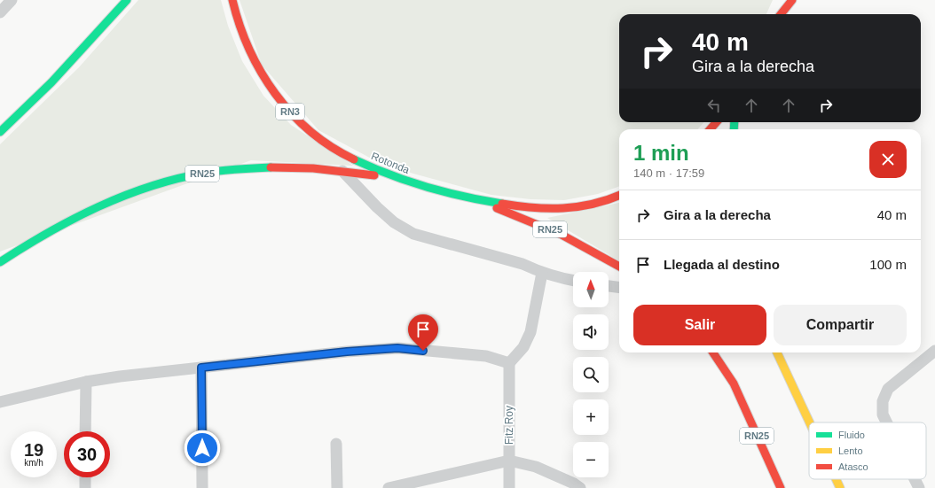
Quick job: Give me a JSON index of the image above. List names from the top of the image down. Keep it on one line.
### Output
{"streets":{"main road":["RN3","Rotonda","RN25"],"street":["Fitz Roy"]},"crossings":[["Rotonda","RN25"]],"legend":["Fluido","Lento","Atasco"],"north":"top","page":{"turn":["40 m","Gira a la derecha"],"heading":["1 min","140 m · 17:59"],"list":[{"name":"Gira a la derecha","value":"40 m"},{"name":"Llegada al destino","value":"100 m"}],"map_buttons":["+","−"],"buttons":["Salir","Compartir"],"speed":"19 km/h","limit":"30"}}
